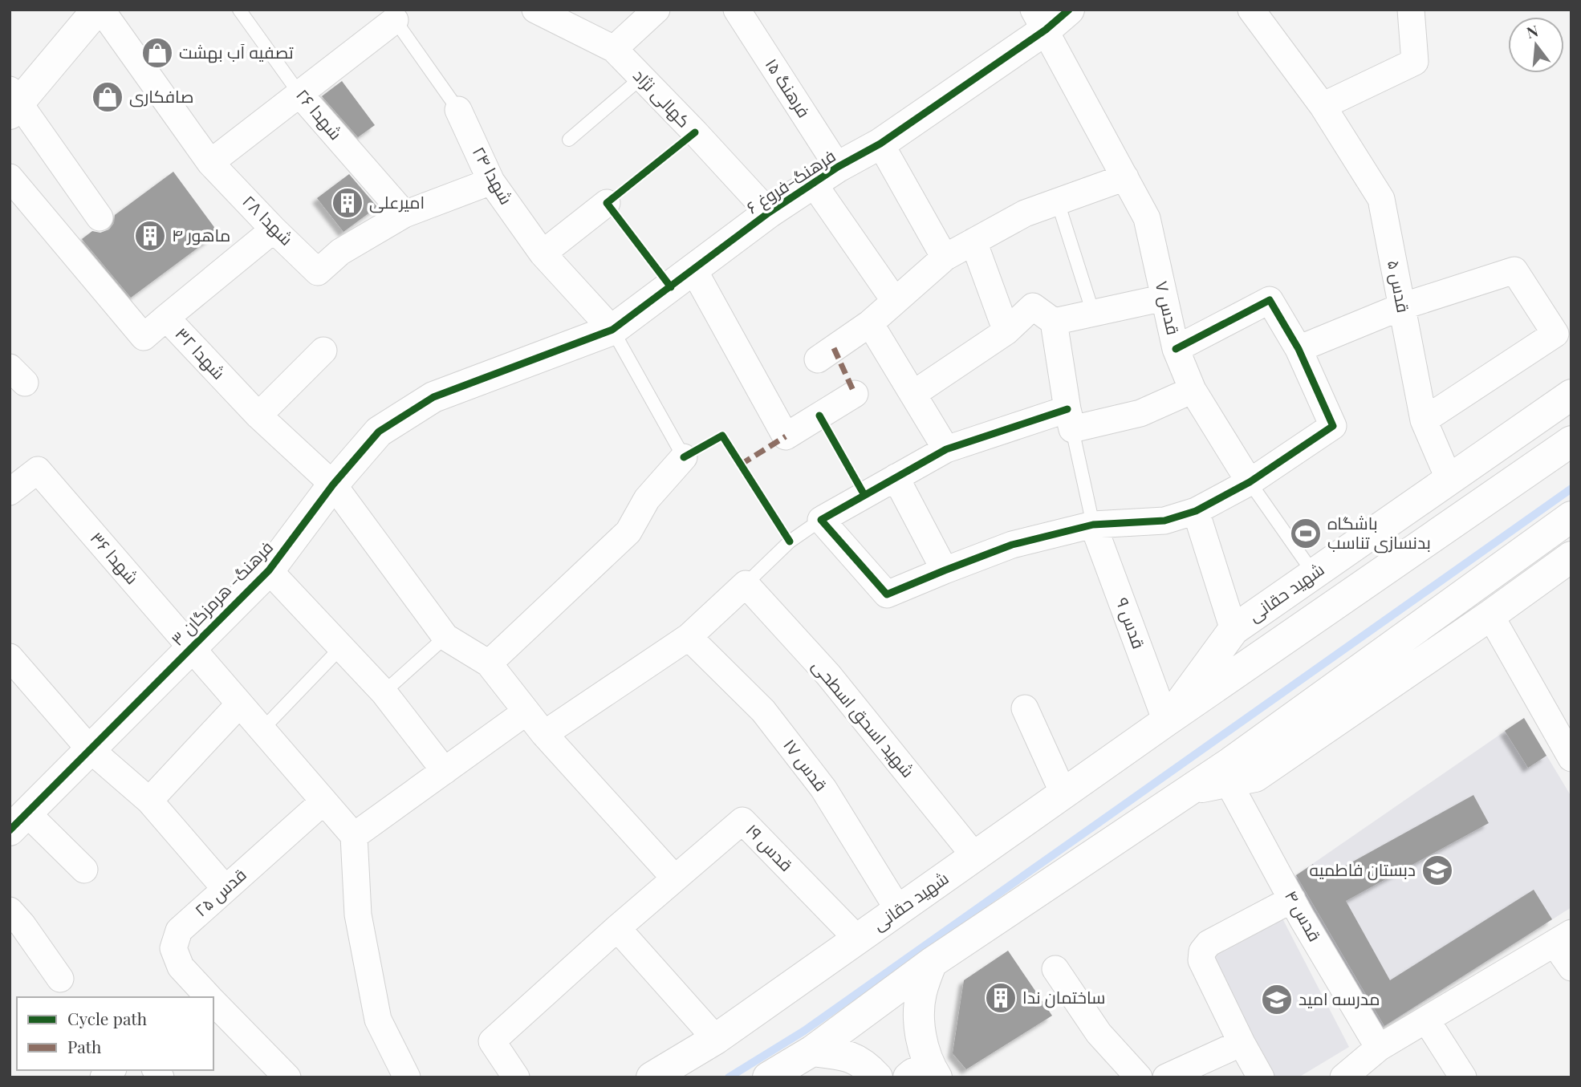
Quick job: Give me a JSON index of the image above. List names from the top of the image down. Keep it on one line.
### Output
{"streets":{"main road":["فرهنگ-فروغ ۶","شهید حقانی","فرهنگ- هرمزگان ۳"],"street":["فرهنگ ۱۵","کهالی نژاد","شهدا ۲۶","شهدا ۲۴","شهدا ۲۸","قدس ۵","قدس ۷","شهدا ۳۲","شهدا ۳۶","قدس ۹","شهید اسحق اسطحی","قدس ۱۷","قدس ۱۹","قدس ۲۵","قدس ۴"]},"crossings":[["فرهنگ ۱۵","فرهنگ-فروغ ۶"],["کهالی نژاد","فرهنگ-فروغ ۶"],["شهدا ۲۶","شهدا ۲۸"],["شهدا ۲۴","فرهنگ-فروغ ۶"],["شهدا ۲۴","شهدا ۲۸"],["فرهنگ-فروغ ۶","قدس ۷"],["فرهنگ-فروغ ۶","فرهنگ- هرمزگان ۳"],["قدس ۵","شهید حقانی"],["قدس ۷","شهید حقانی"],["شهدا ۳۲","فرهنگ- هرمزگان ۳"],["شهدا ۳۶","فرهنگ- هرمزگان ۳"],["شهدا ۳۶","قدس ۲۵"],["شهید حقانی","قدس ۹"],["شهید حقانی","شهید اسحق اسطحی"],["شهید حقانی","قدس ۱۷"],["شهید حقانی","قدس ۱۹"]],"places":{"shop":["تصفیه آب بهشت","صافکاری"],"building":["امیرعلی","ماهور ۴","ساختمان ندا"],"sports":["باشگاه بدنسازی تناسب"],"school or university":["دبستان فاطمیه","مدرسه امید"]},"legend":["Cycle path","Path"],"north":"top"}
